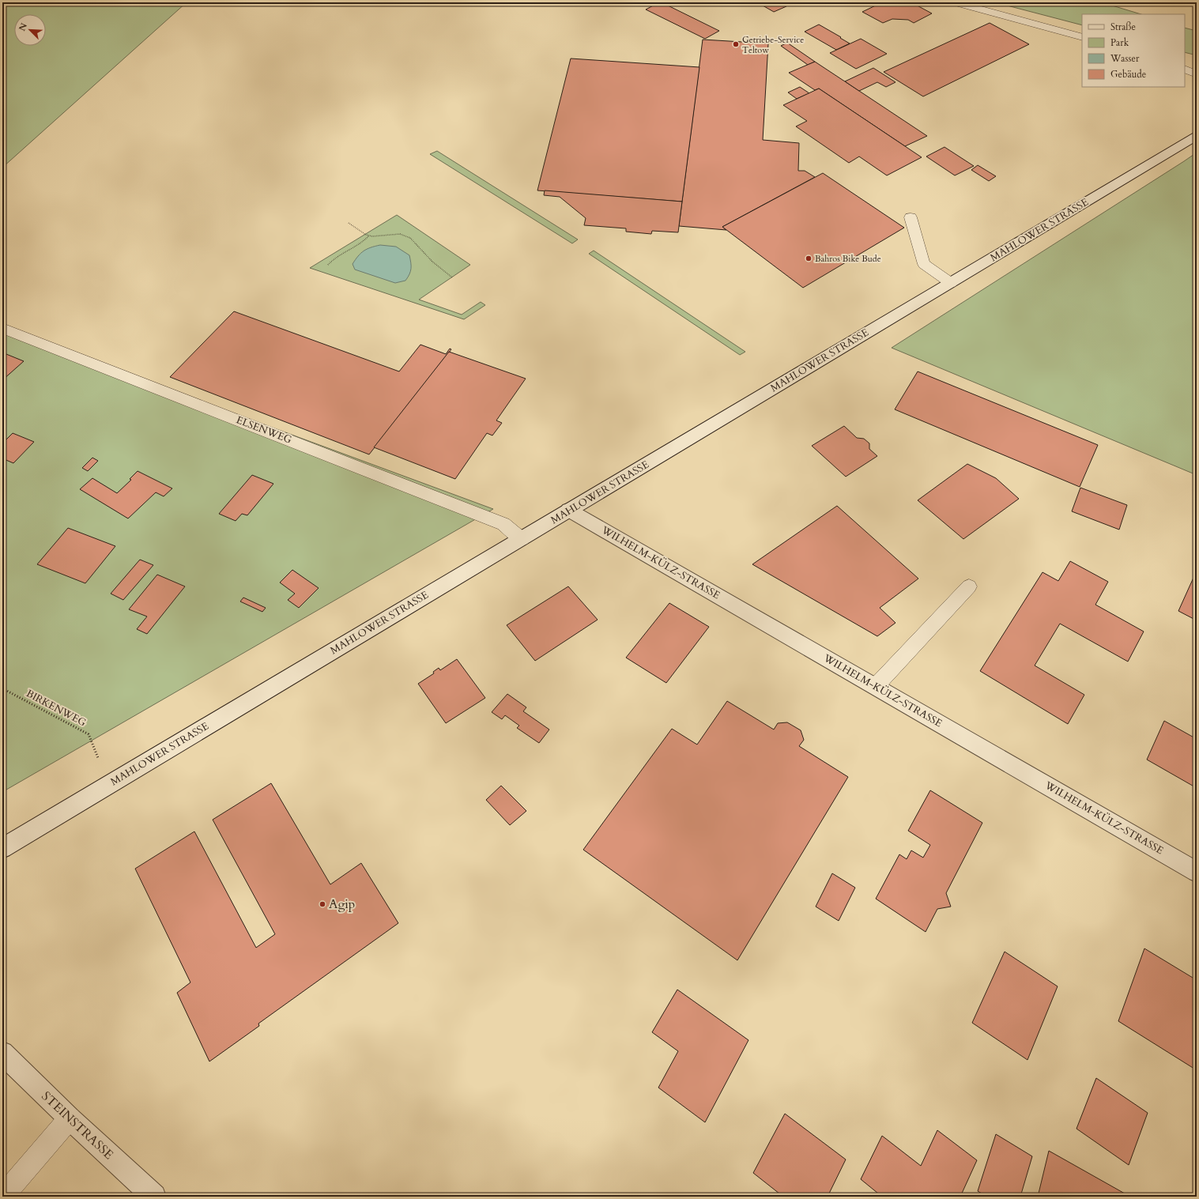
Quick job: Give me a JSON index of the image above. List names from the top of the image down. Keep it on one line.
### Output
{"streets":{"main road":["MAHLOWER STRASSE","WILHELM-KÜLZ-STRASSE","STEINSTRASSE"],"lane":["ELSENWEG"],"path":["BIRKENWEG"]},"crossings":[["MAHLOWER STRASSE","ELSENWEG"],["MAHLOWER STRASSE","WILHELM-KÜLZ-STRASSE"],["MAHLOWER STRASSE","BIRKENWEG"]],"places":["Getriebe-Service Teltow","Bahros Bike Bude","Agip"],"legend":["Straße","Park","Wasser","Gebäude"],"north":"top left"}
